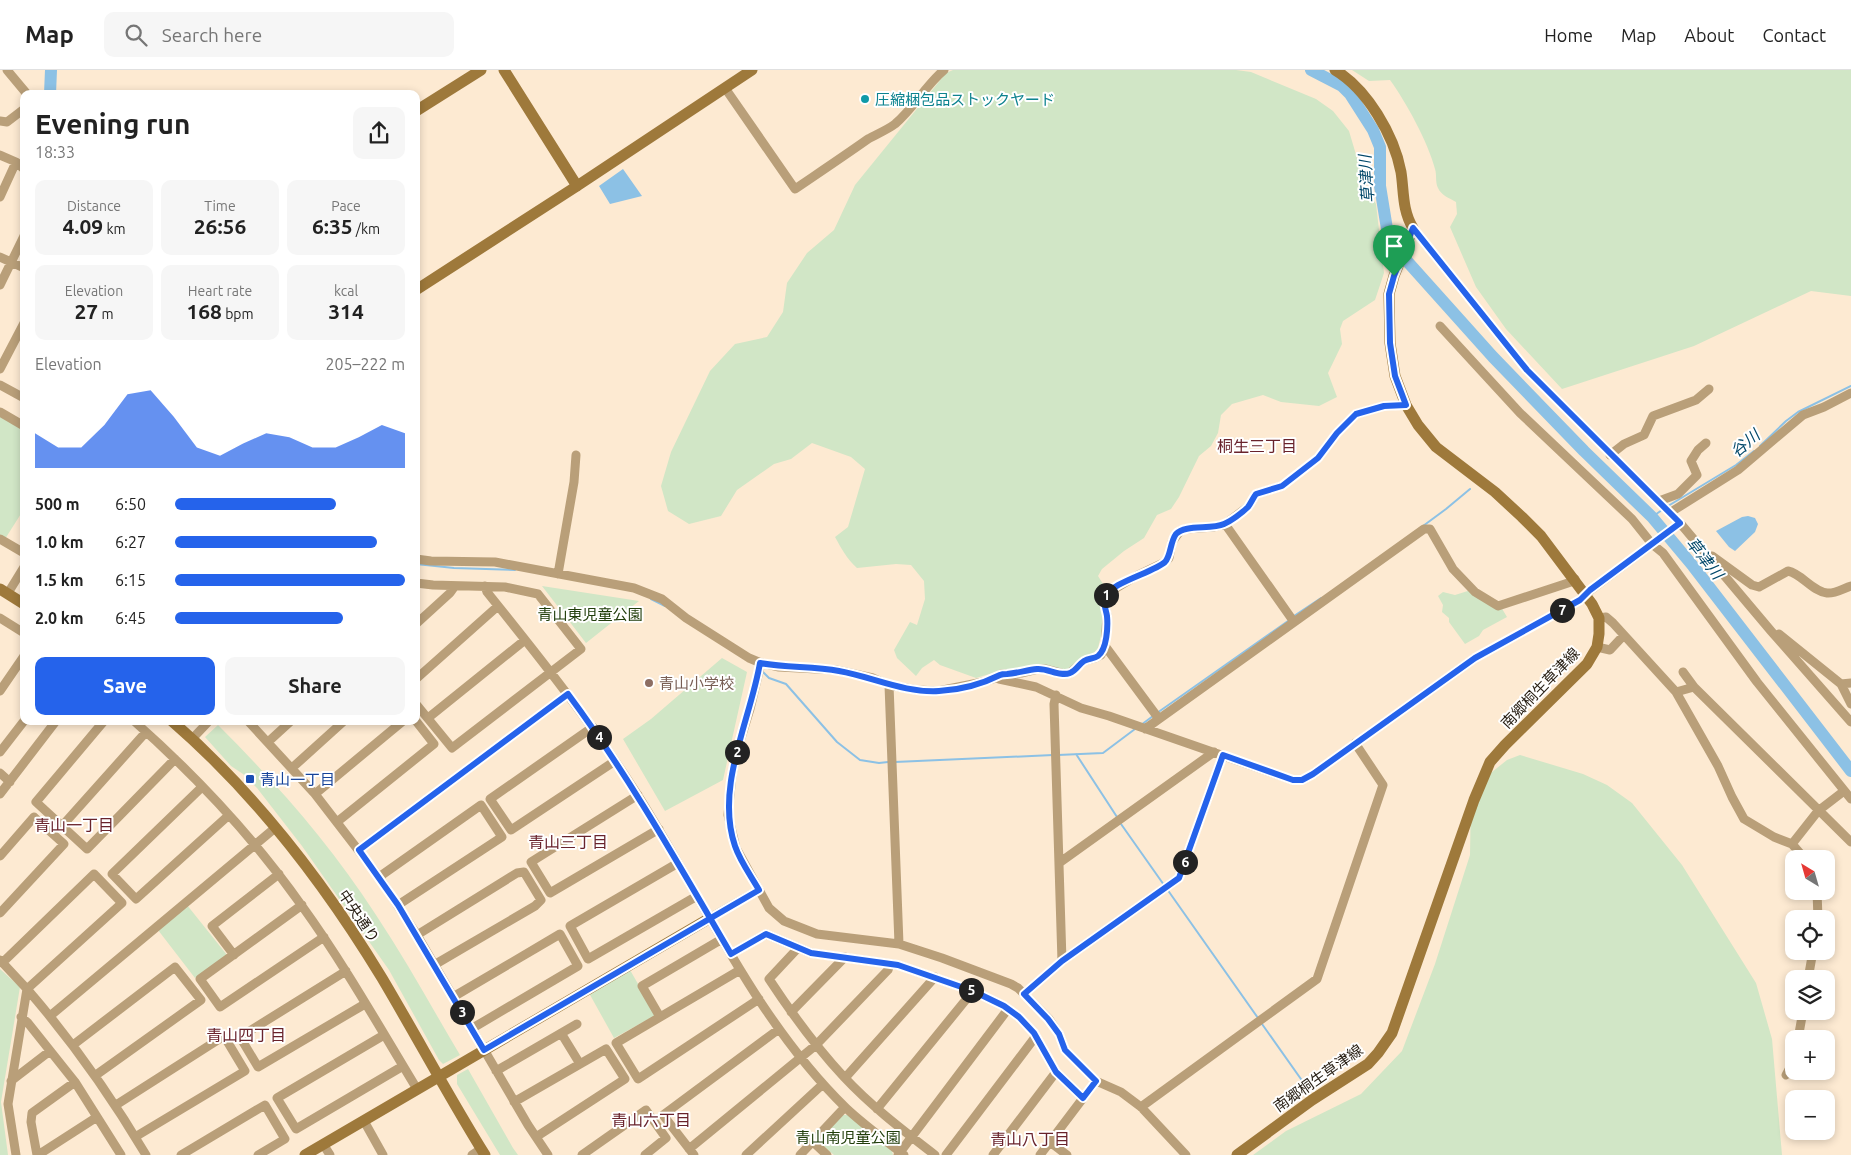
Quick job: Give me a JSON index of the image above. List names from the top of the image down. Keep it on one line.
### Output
{"streets":{"street":["南郷桐生草津線","中央通り"]},"districts":["桐生三丁目","青山一丁目","青山三丁目","青山四丁目","青山六丁目","青山八丁目"],"water":["草津川","谷川"],"parks":["青山東児童公園","青山南児童公園"],"places":{"other":["圧縮梱包品ストックヤード","青山小学校"],"transit":["青山一丁目"]},"north":"top left","page":{"header":"Map","search":"Search here","nav":["Home","Map","About","Contact"],"heading":["Evening run","18:33"],"stats":[["Distance","4.09 km"],["Time","26:56"],["Pace","6:35 /km"],["Elevation","27 m"],["Heart rate","168 bpm"],["kcal","314"]],"chart":["Elevation","205–222 m"],"list":[{"name":"500 m","note":"6:50"},{"name":"1.0 km","note":"6:27"},{"name":"1.5 km","note":"6:15"},{"name":"2.0 km","note":"6:45"}],"pins":["1","7","4","2","6","5","3"],"buttons":["Save","Share"],"map_buttons":["+","−"]}}
